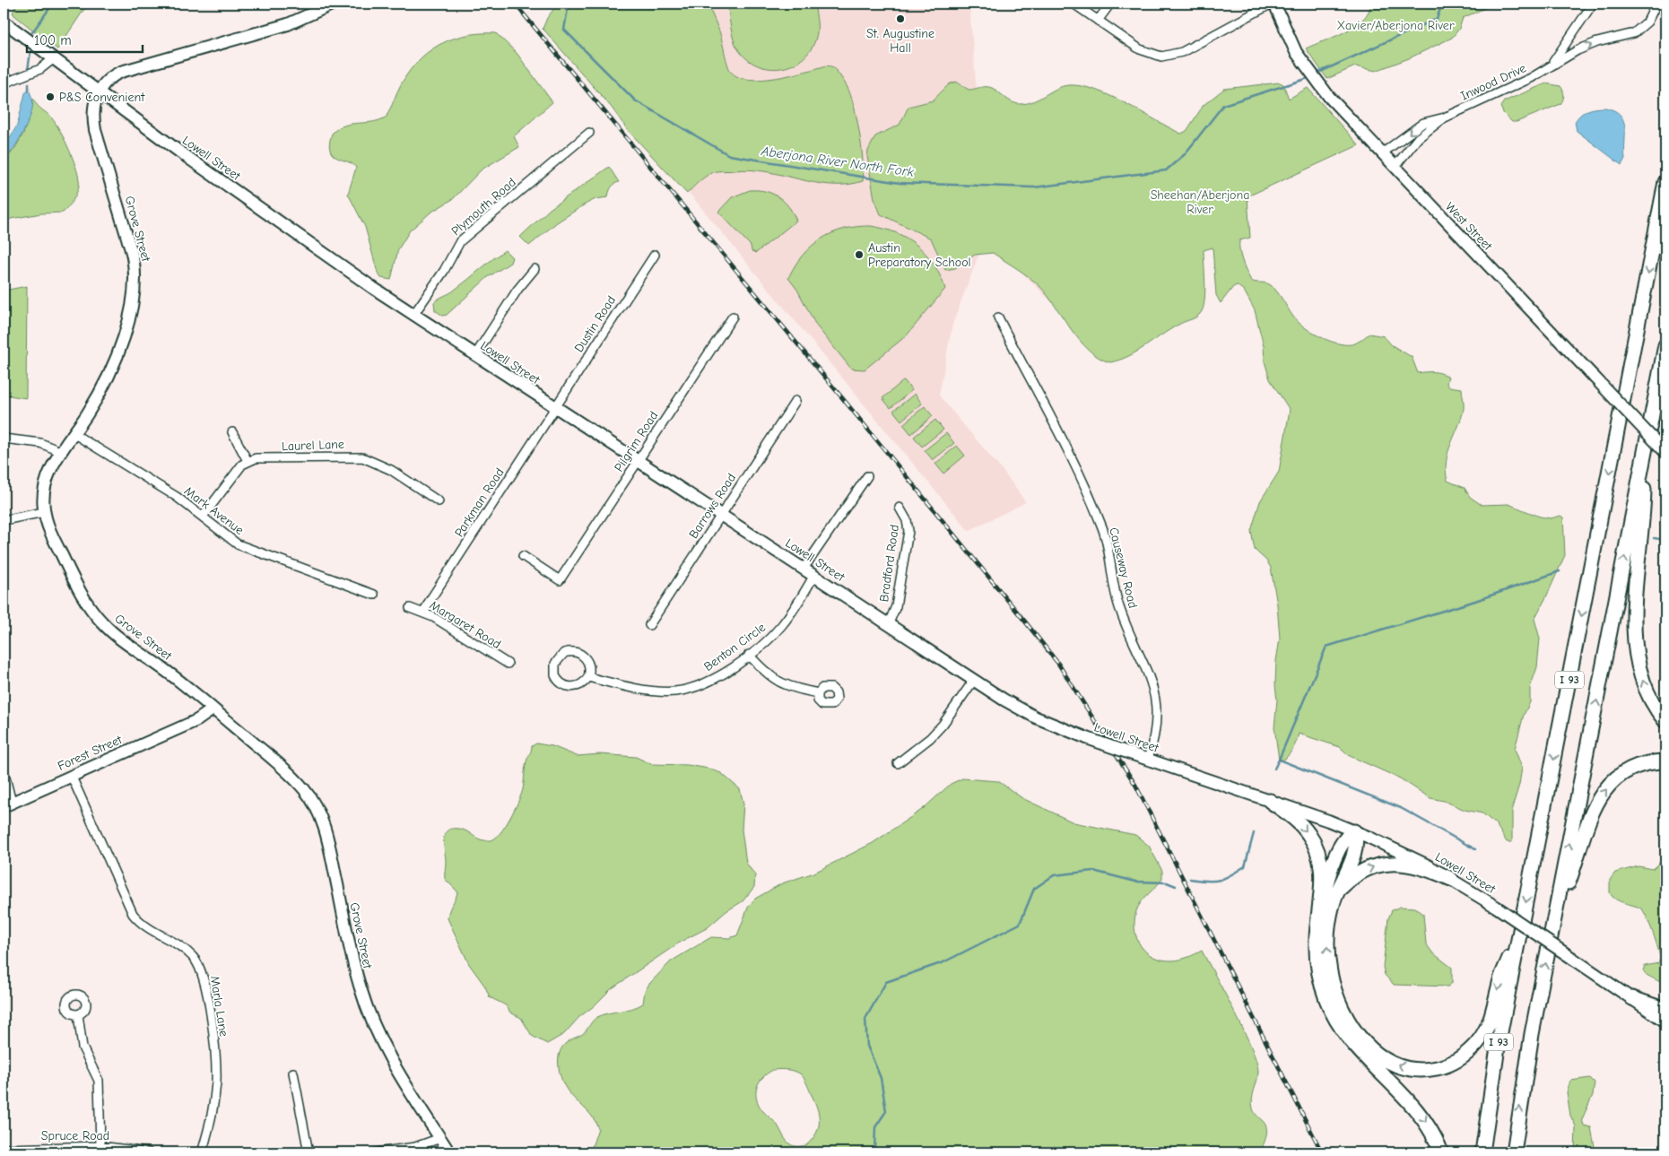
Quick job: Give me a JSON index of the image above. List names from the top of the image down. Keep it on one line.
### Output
{"streets":{"highway":["I 93"],"main road":["Lowell Street","West Street","Grove Street","Forest Street"],"street":["Inwood Drive","Plymouth Road","Dustin Road","Pilgrim Road","Laurel Lane","Parkman Road","Barrows Road","Mark Avenue","Bradford Road","Causeway Road","Margaret Road","Benton Circle","Marla Lane","Spruce Road"]},"crossings":[["Inwood Drive","West Street"],["Lowell Street","Plymouth Road"],["Lowell Street","Grove Street"],["Lowell Street","Dustin Road"],["Lowell Street","Pilgrim Road"],["Lowell Street","Parkman Road"],["Lowell Street","Barrows Road"],["Lowell Street","Bradford Road"],["Lowell Street","Causeway Road"],["Lowell Street","Benton Circle"],["Grove Street","Mark Avenue"],["Grove Street","Forest Street"],["Dustin Road","Parkman Road"],["Parkman Road","Margaret Road"],["Forest Street","Marla Lane"]],"water":["Aberjona River North Fork"],"parks":["Xavier/Aberjona River","Sheehan/Aberjona River"],"places":["St. Augustine Hall","P&S Convenient","Austin Preparatory School"],"scale_bar":"100 m"}
